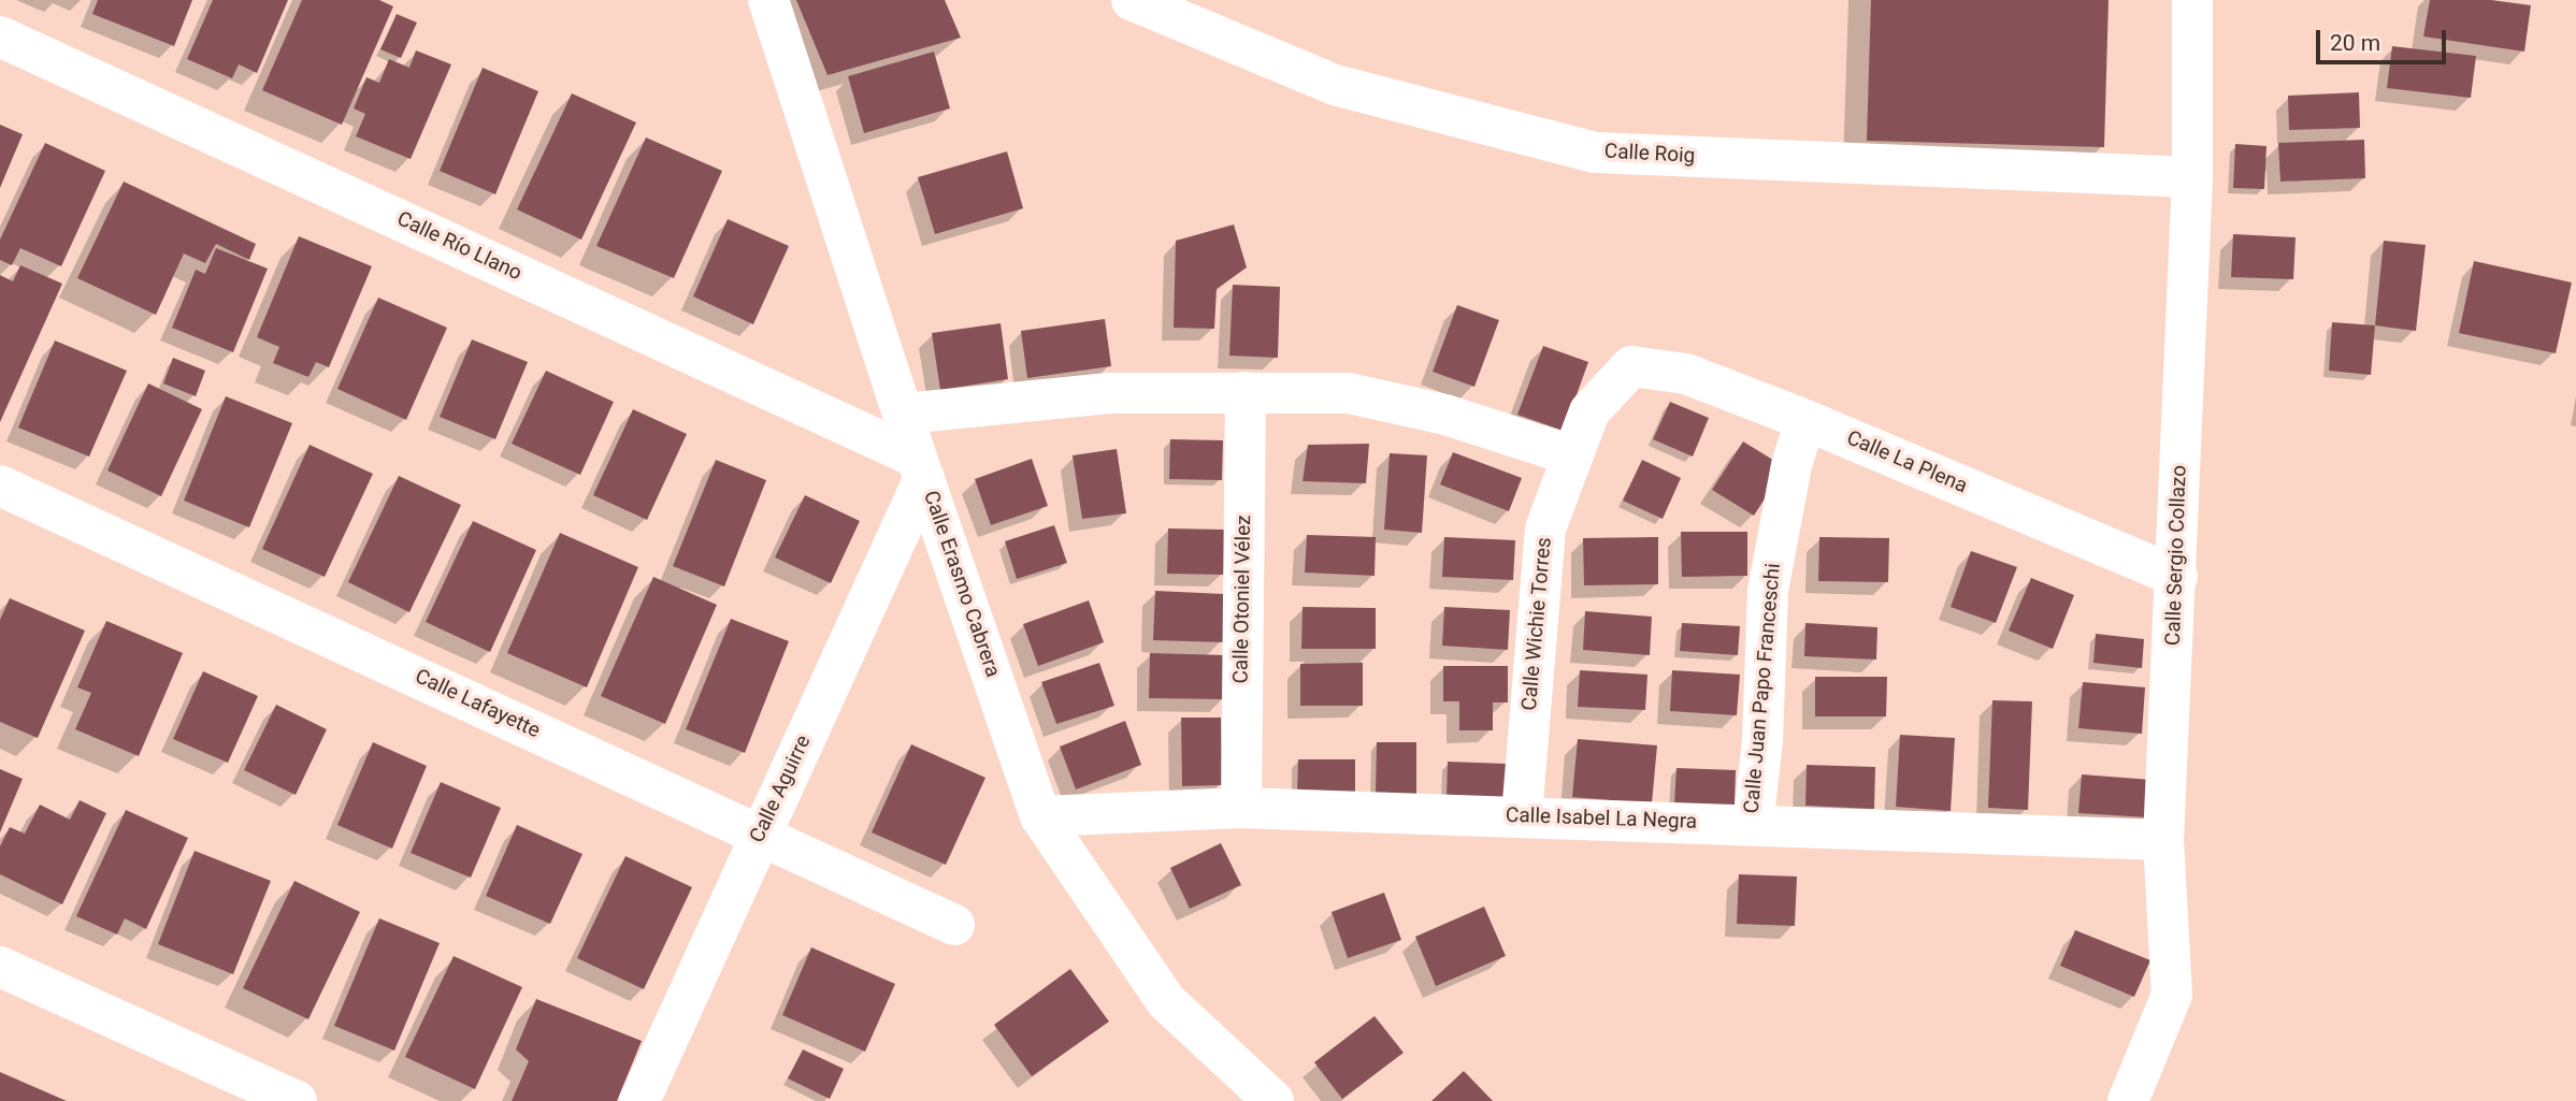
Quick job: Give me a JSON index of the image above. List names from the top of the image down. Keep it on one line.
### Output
{"streets":{"street":["Calle Roig","Calle Río Llano","Calle La Plena","Calle Sergio Collazo","Calle Erasmo Cabrera","Calle Otoniel Vélez","Calle Wichie Torres","Calle Juan Papo Franceschi","Calle Lafayette","Calle Aguirre","Calle Isabel La Negra"]},"crossings":[["Calle Roig","Calle Sergio Collazo"],["Calle Río Llano","Calle Erasmo Cabrera"],["Calle Río Llano","Calle Aguirre"],["Calle La Plena","Calle Sergio Collazo"],["Calle La Plena","Calle Wichie Torres"],["Calle La Plena","Calle Juan Papo Franceschi"],["Calle Sergio Collazo","Calle Isabel La Negra"],["Calle Erasmo Cabrera","Calle Aguirre"],["Calle Erasmo Cabrera","Calle Isabel La Negra"],["Calle Otoniel Vélez","Calle Isabel La Negra"],["Calle Wichie Torres","Calle Isabel La Negra"],["Calle Juan Papo Franceschi","Calle Isabel La Negra"],["Calle Lafayette","Calle Aguirre"]],"scale_bar":"20 m"}
